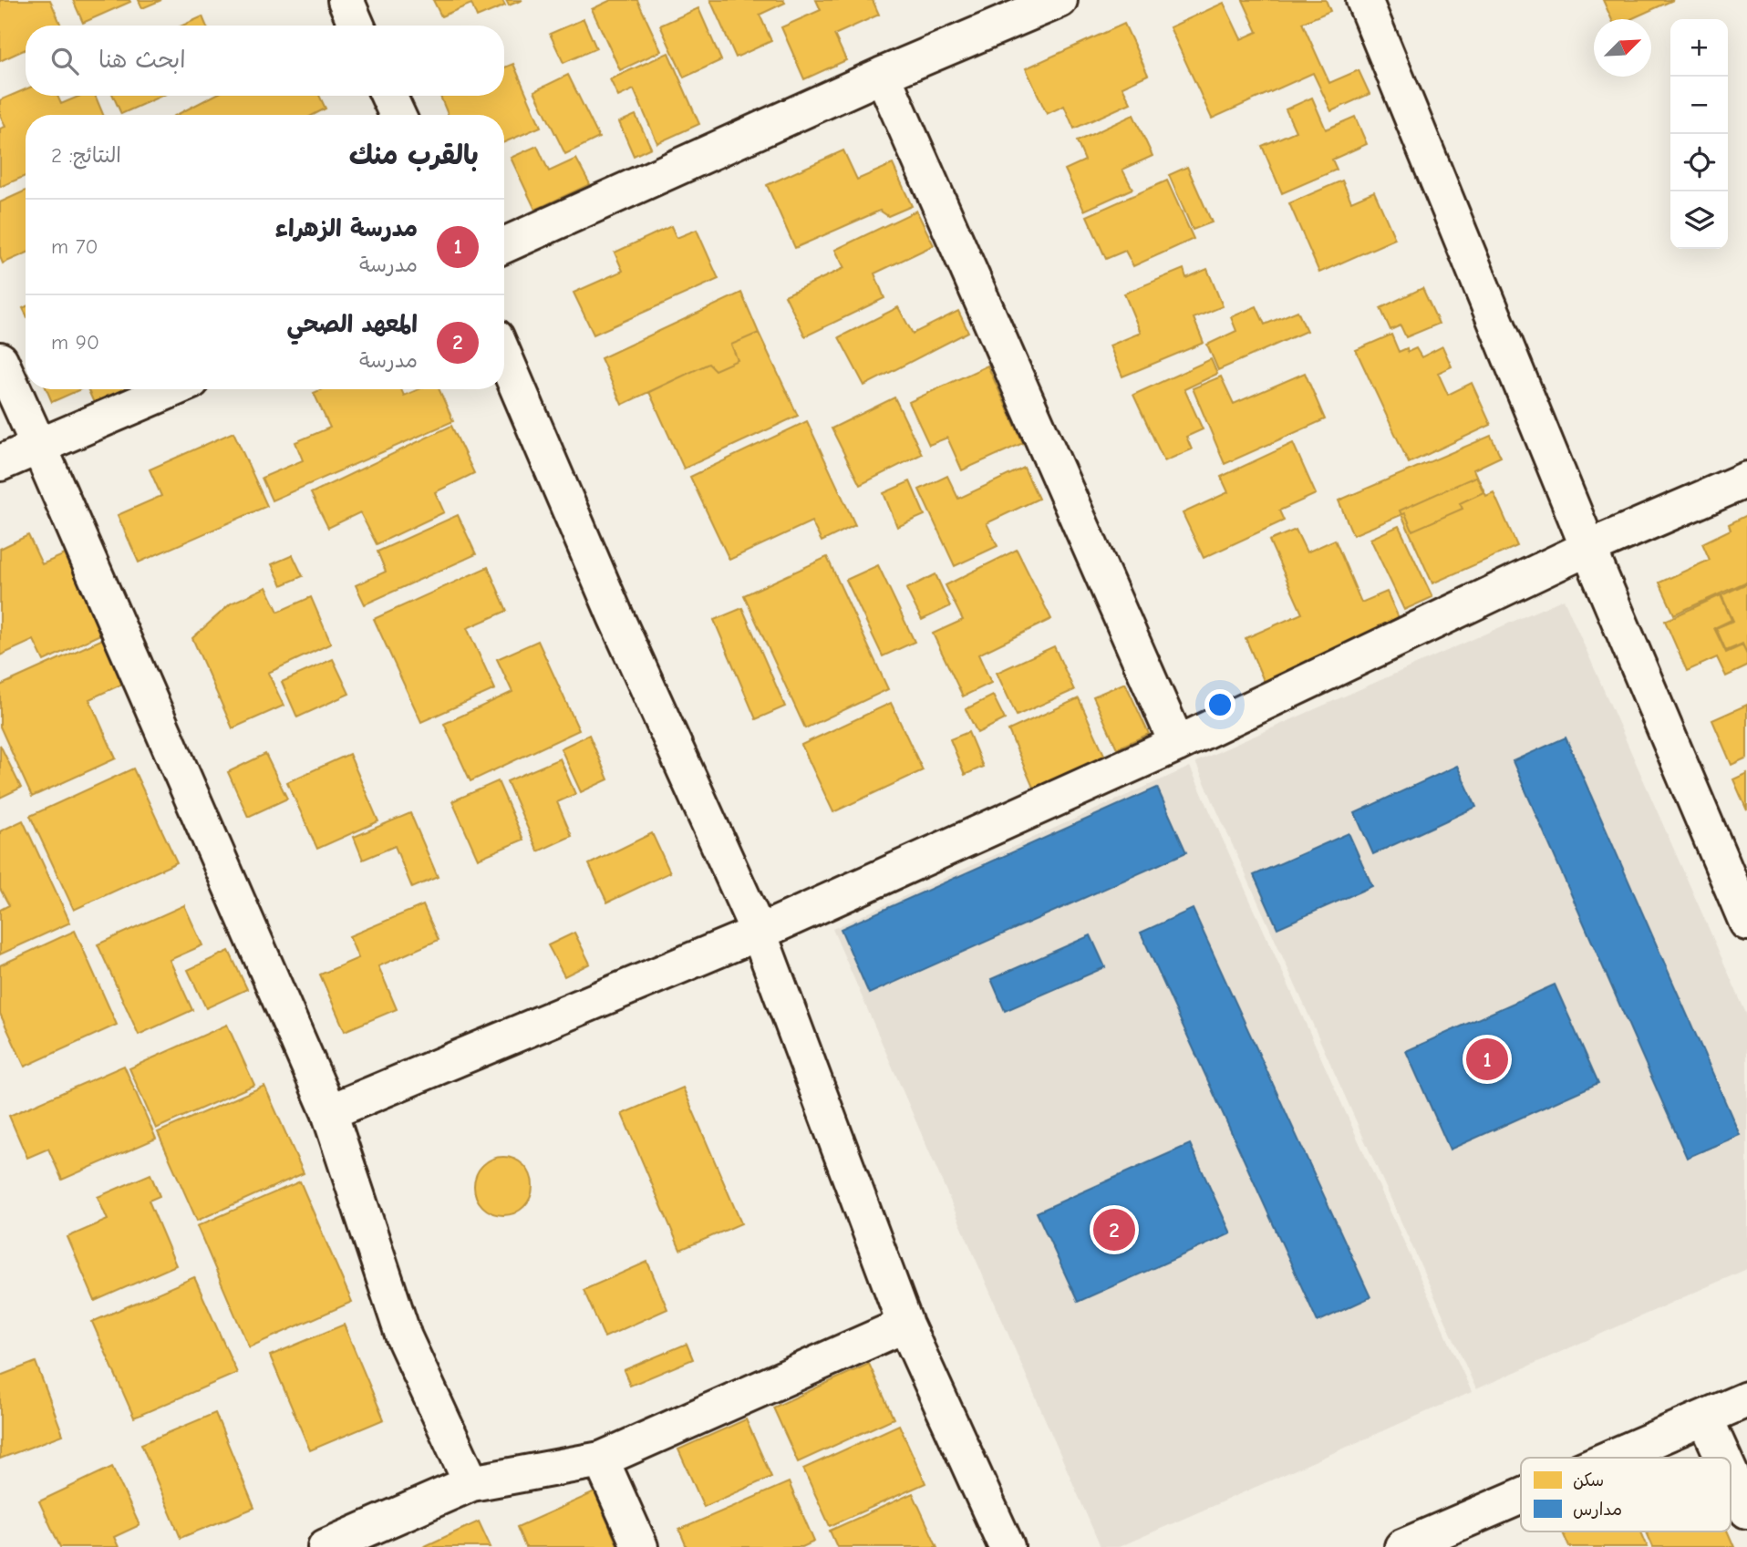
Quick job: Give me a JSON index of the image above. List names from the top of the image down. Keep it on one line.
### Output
{"legend":["سكن","مدارس"],"north":"top right","page":{"map_buttons":["+","−"],"search":"ابحث هنا","heading":["بالقرب منك","النتائج: 2"],"list":[{"mark":"1","name":"مدرسة الزهراء","note":"مدرسة","value":"70 m"},{"mark":"2","name":"المعهد الصحي","note":"مدرسة","value":"90 m"}],"pins":["1","2"]}}
